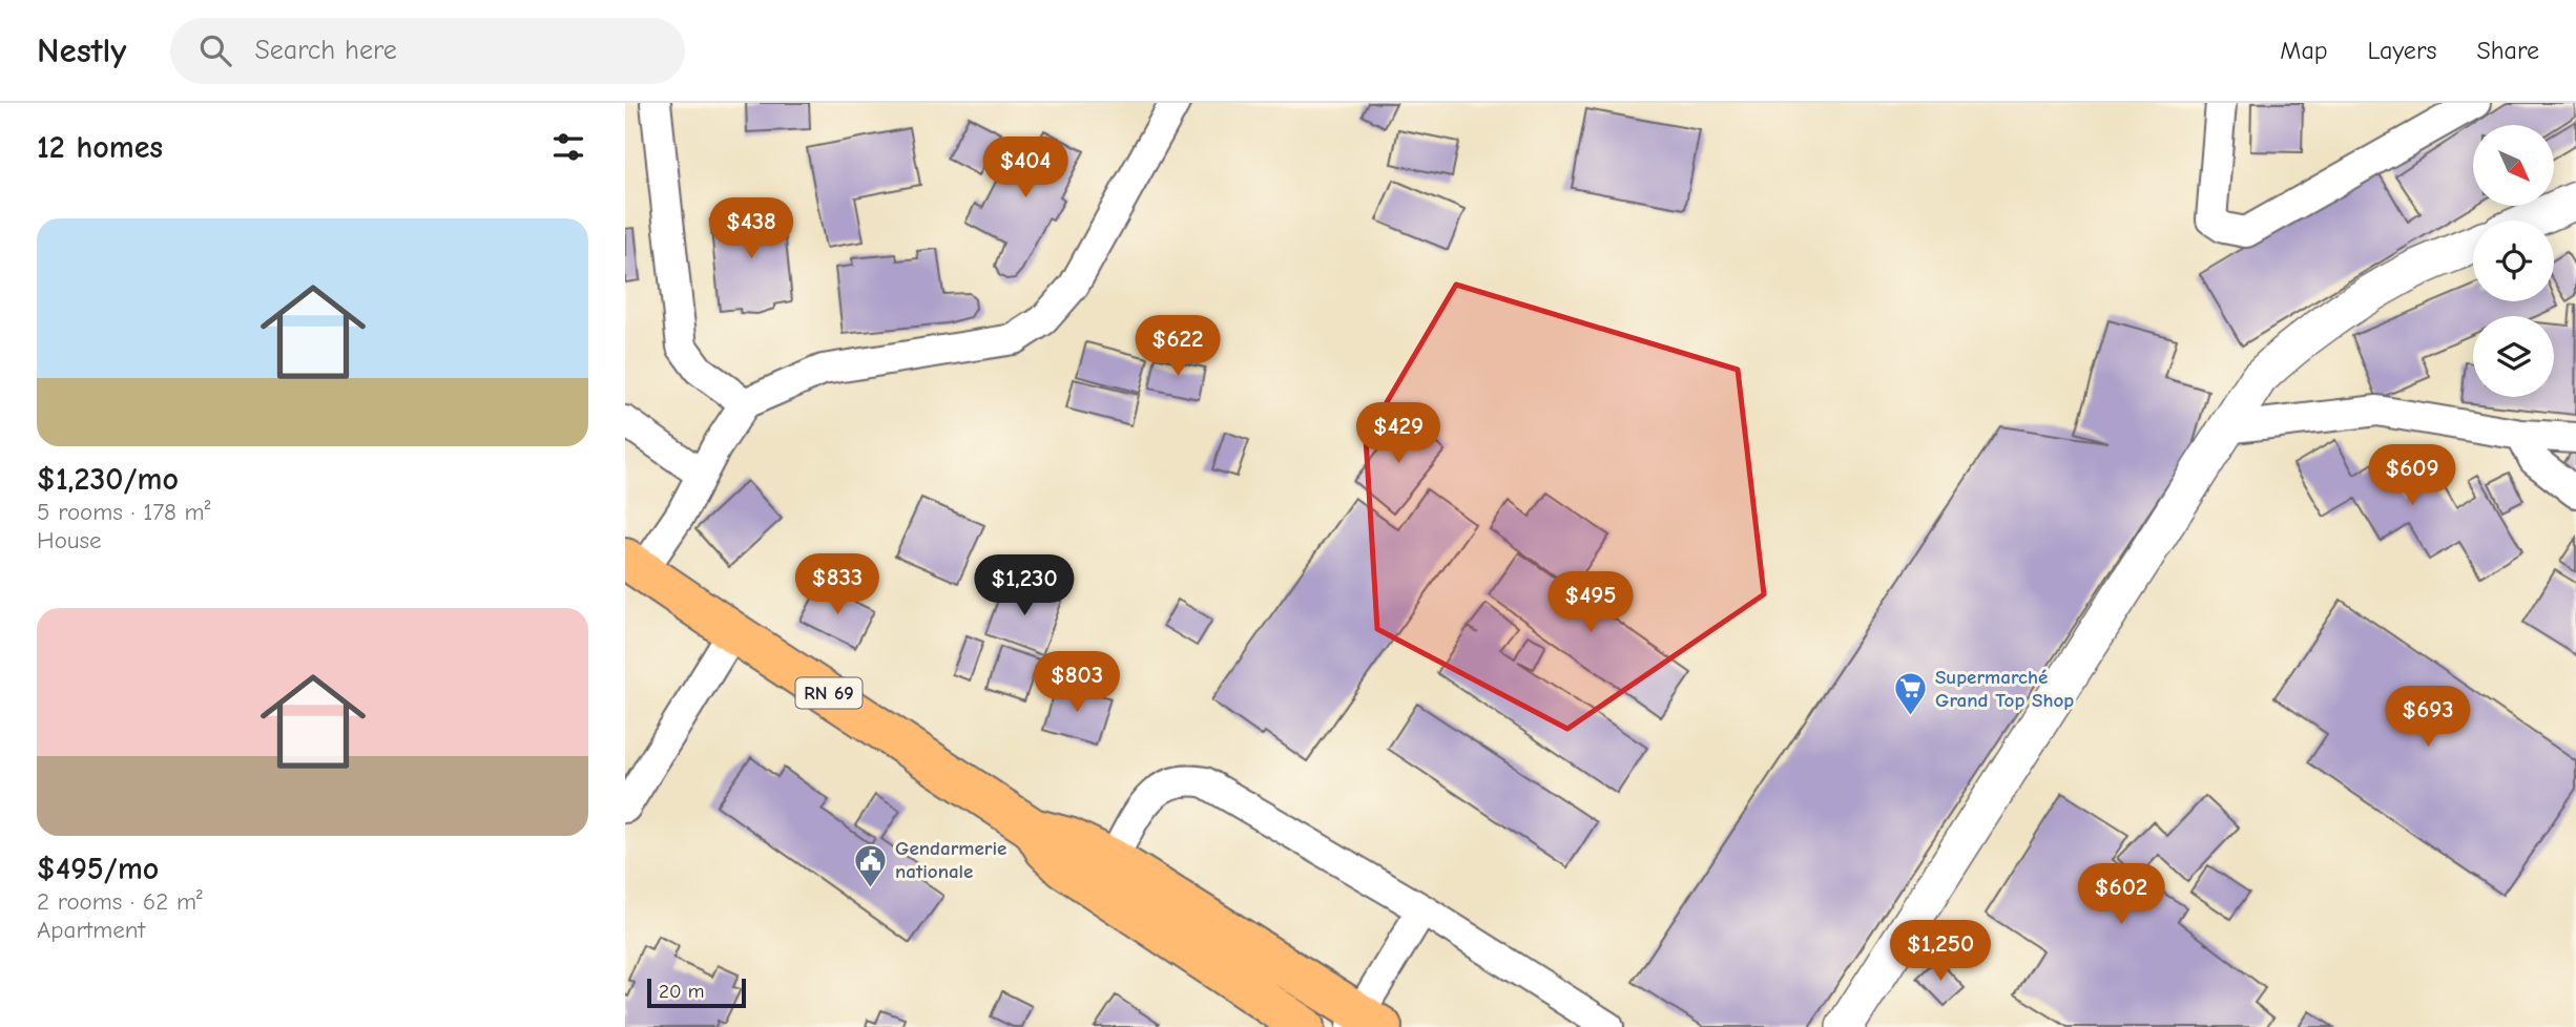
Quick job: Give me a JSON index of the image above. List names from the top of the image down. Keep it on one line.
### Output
{"streets":{"main road":["RN 69"]},"places":{"supermarket":["Supermarché Grand Top Shop"],"public building":["Gendarmerie nationale"]},"scale_bar":"20 m","north":"bottom right","page":{"header":"Nestly","search":"Search here","nav":["Map","Layers","Share"],"heading":"12 homes","price":["$404","$438","$622","$429","$609","$833","$1,230","$495","$803","$693","$602","$1,250"],"list":[{"name":"$1,230/mo","note":"5 rooms · 178 m² · House"},{"name":"$495/mo","note":"2 rooms · 62 m² · Apartment"}],"scale":"20 m"}}
